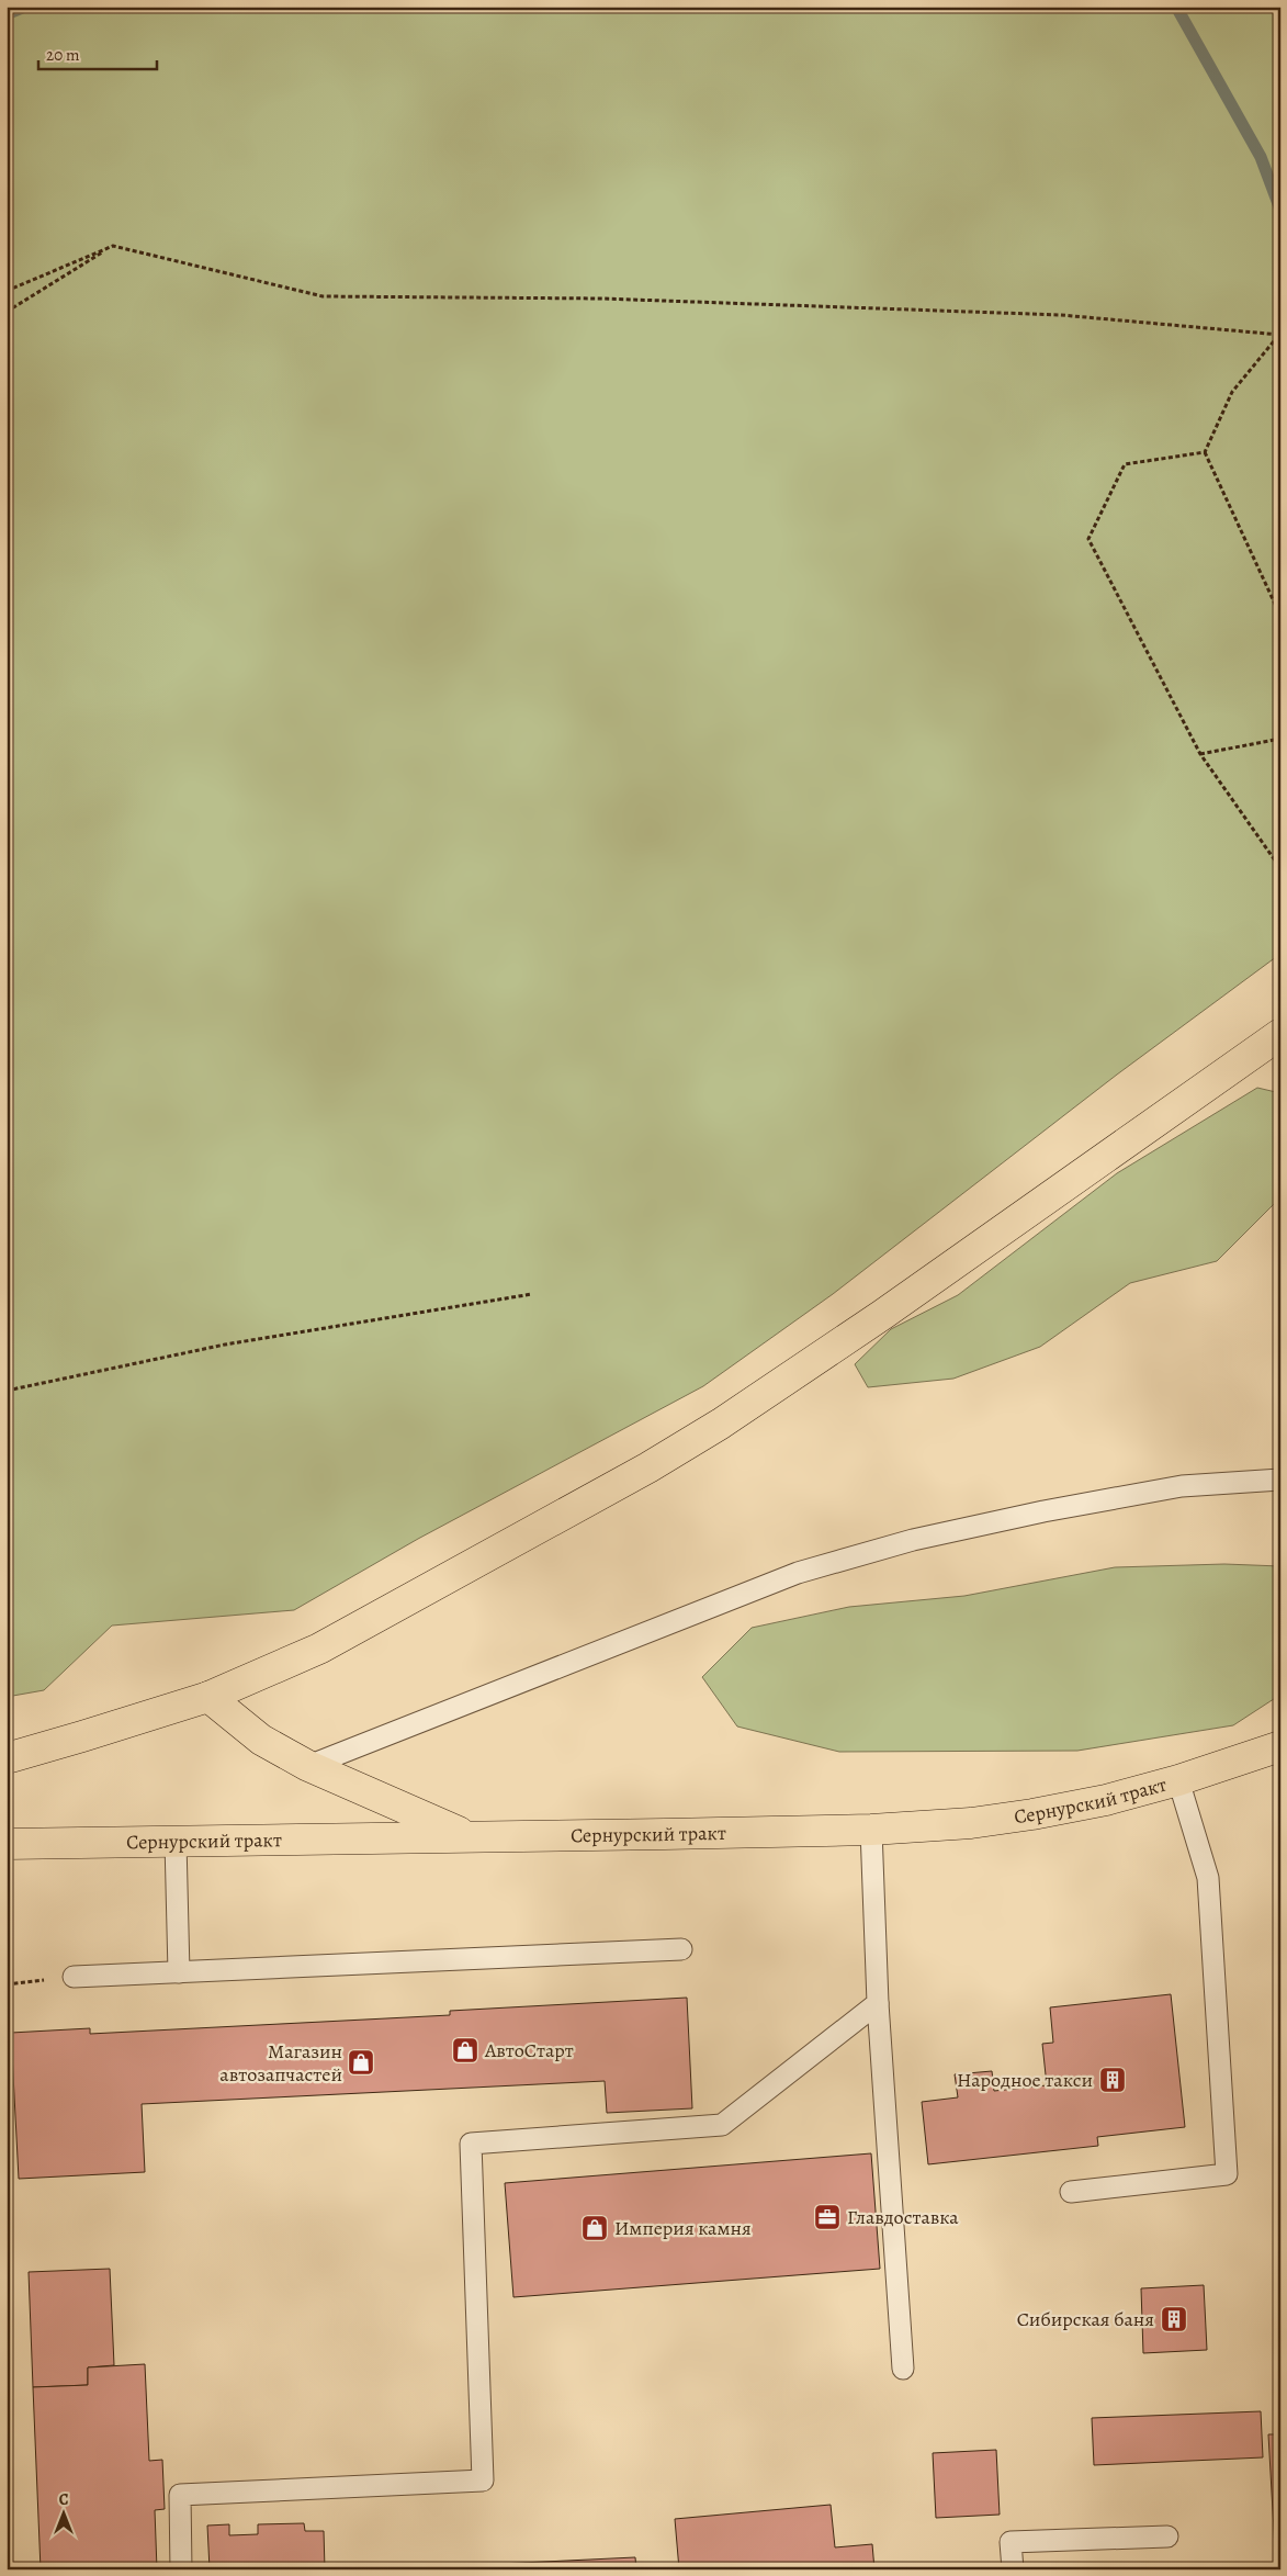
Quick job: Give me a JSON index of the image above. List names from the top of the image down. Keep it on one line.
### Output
{"streets":{"main road":["Сернурский тракт"]},"places":{"shop":["АвтоСтарт","Магазин автозапчастей","Империя камня"],"building":["Народное такси","Сибирская баня"],"office":["Главдоставка"]},"scale_bar":"20 m","north":"top"}
